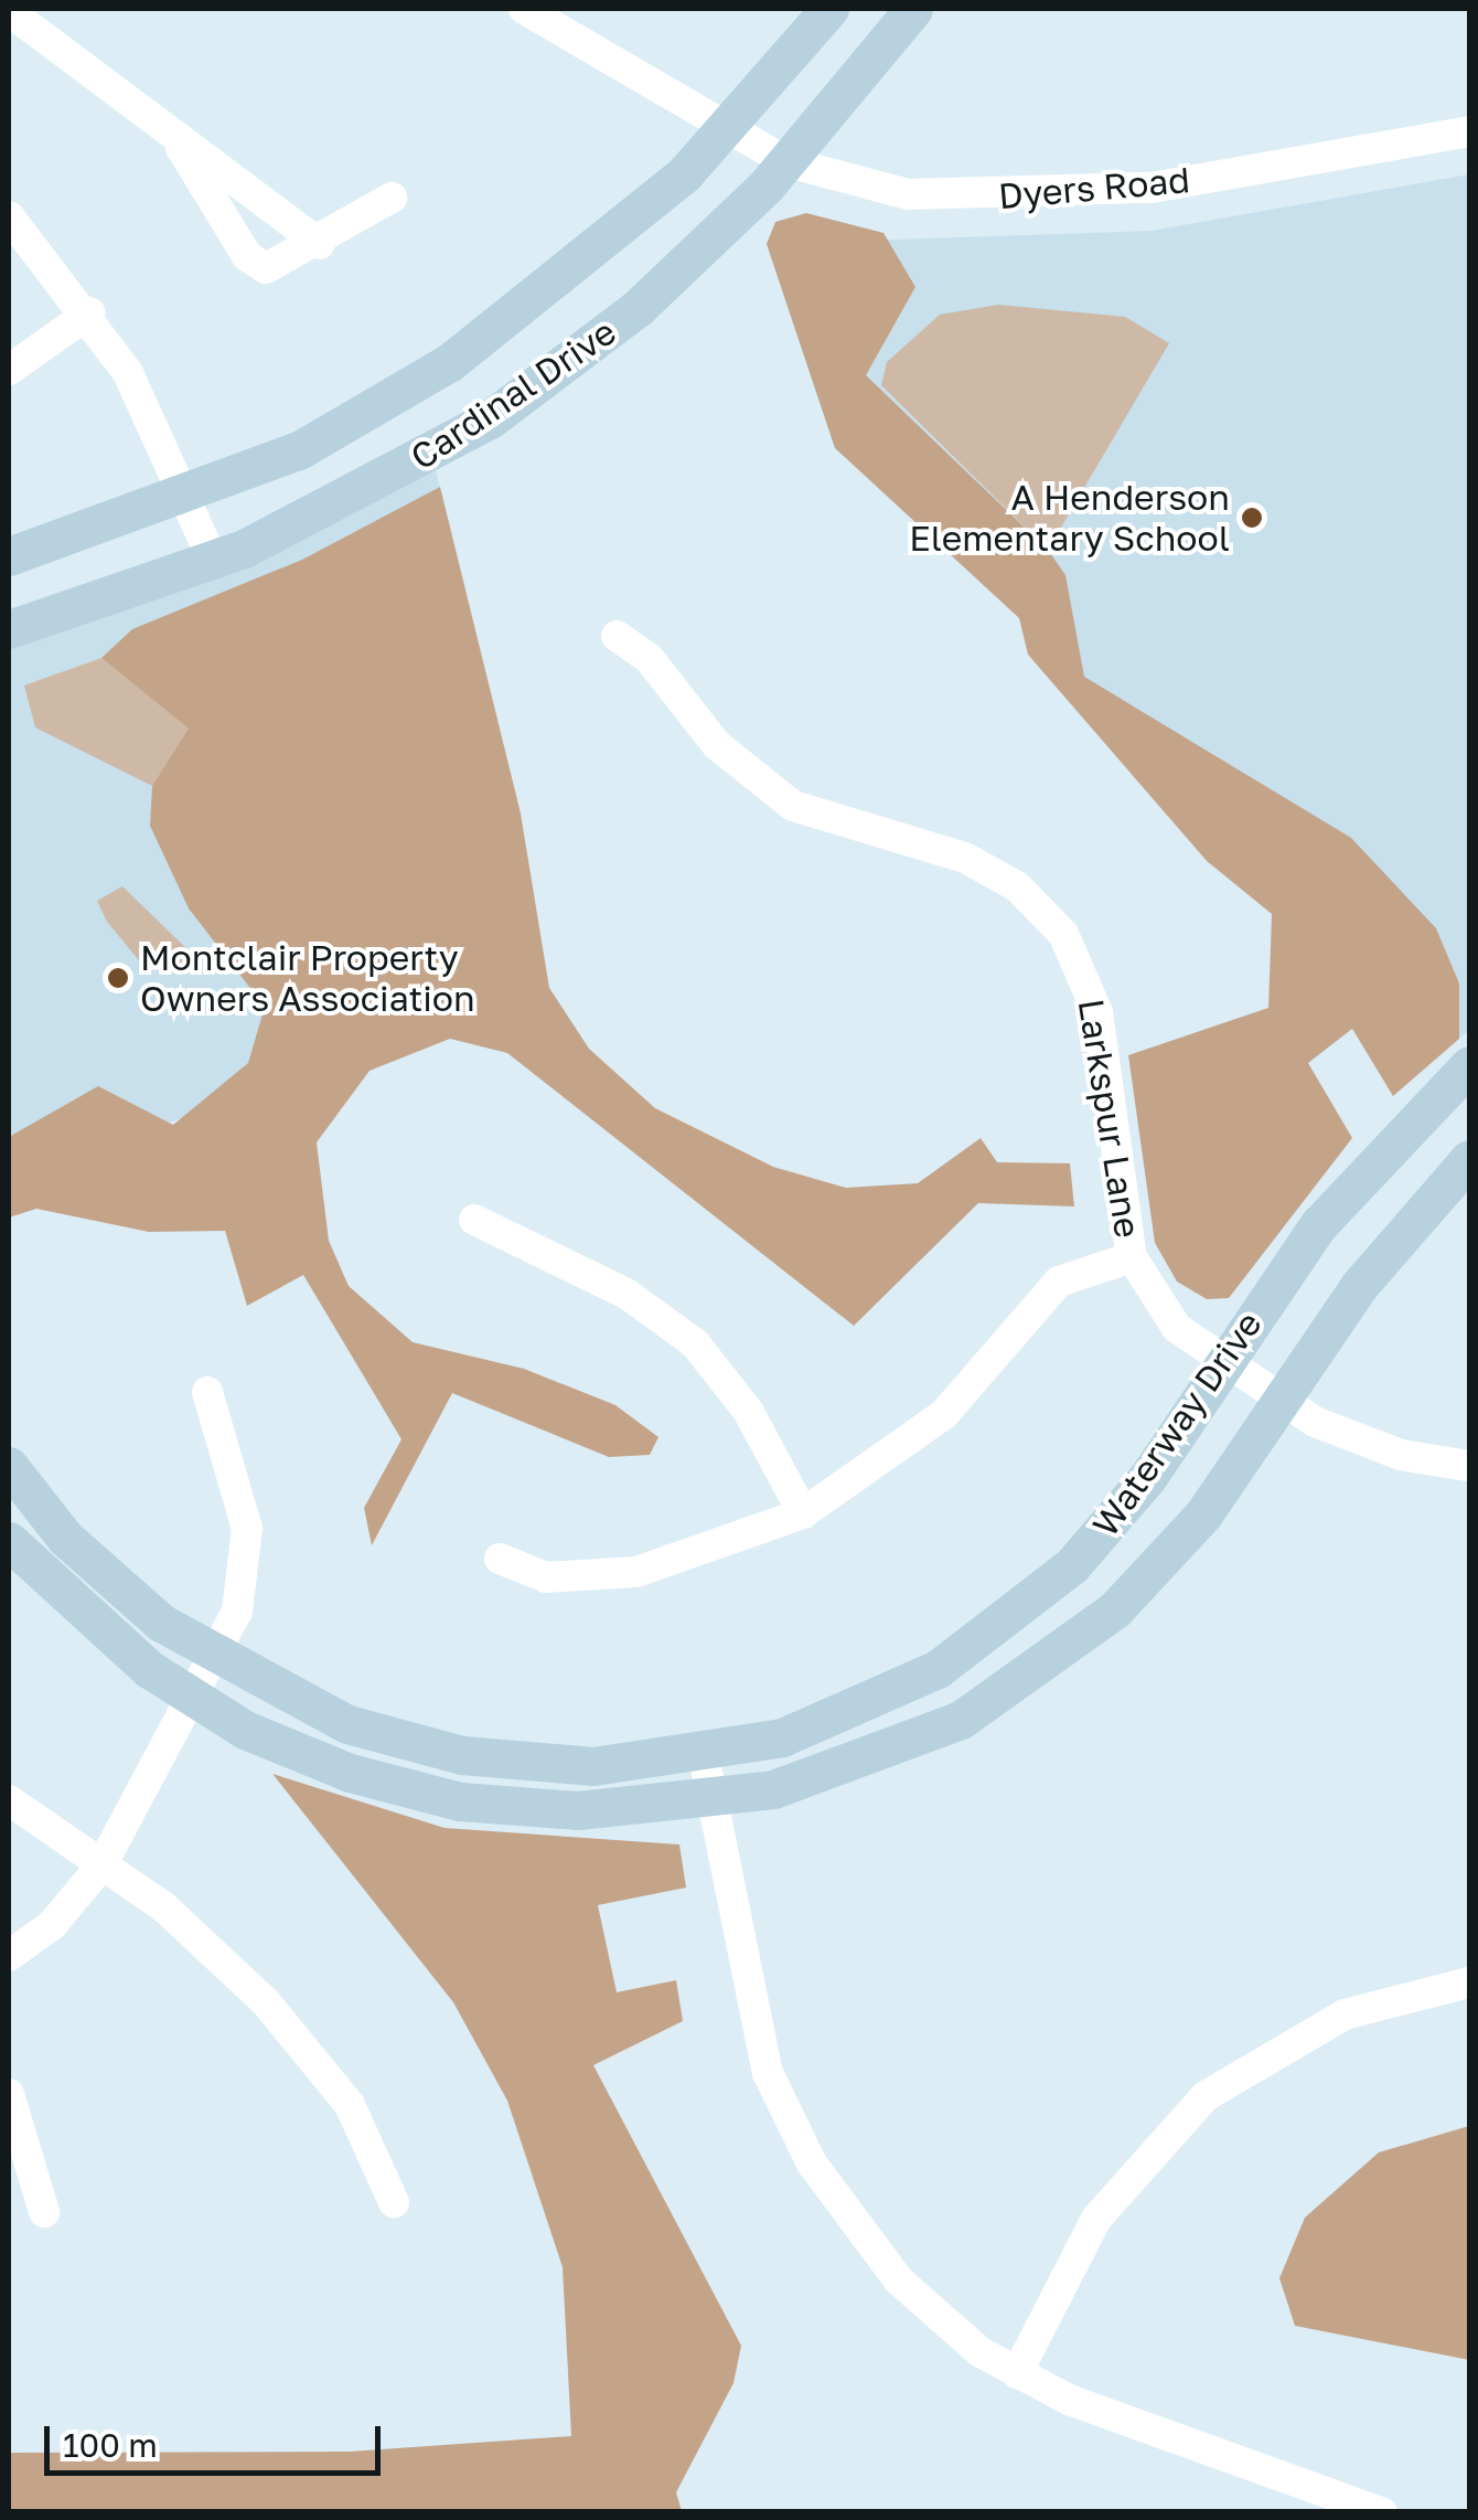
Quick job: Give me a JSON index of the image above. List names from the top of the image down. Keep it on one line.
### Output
{"streets":{"main road":["Cardinal Drive","Waterway Drive"],"street":["Dyers Road","Larkspur Lane"]},"crossings":[["Dyers Road","Cardinal Drive"],["Larkspur Lane","Waterway Drive"]],"places":["A Henderson Elementary School","Montclair Property Owners Association"],"scale_bar":"100 m"}
